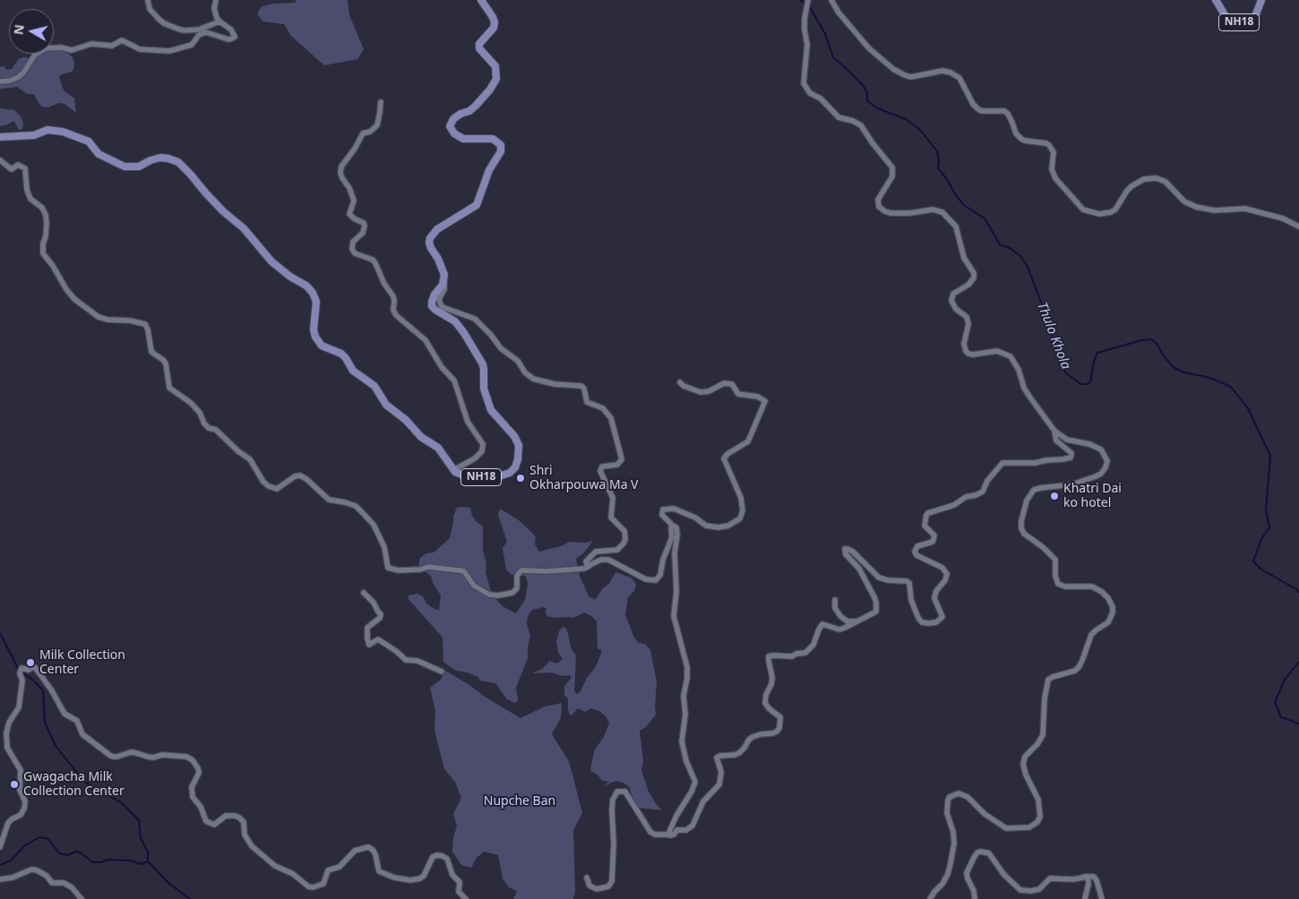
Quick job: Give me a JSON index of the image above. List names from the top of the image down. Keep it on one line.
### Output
{"streets":{"main road":["NH18"]},"water":["Thulo Khola"],"parks":["Nupche Ban"],"places":["Shri Okharpouwa Ma V","Khatri Dai ko hotel","Milk Collection Center","Gwagacha Milk Collection Center"],"north":"left"}
